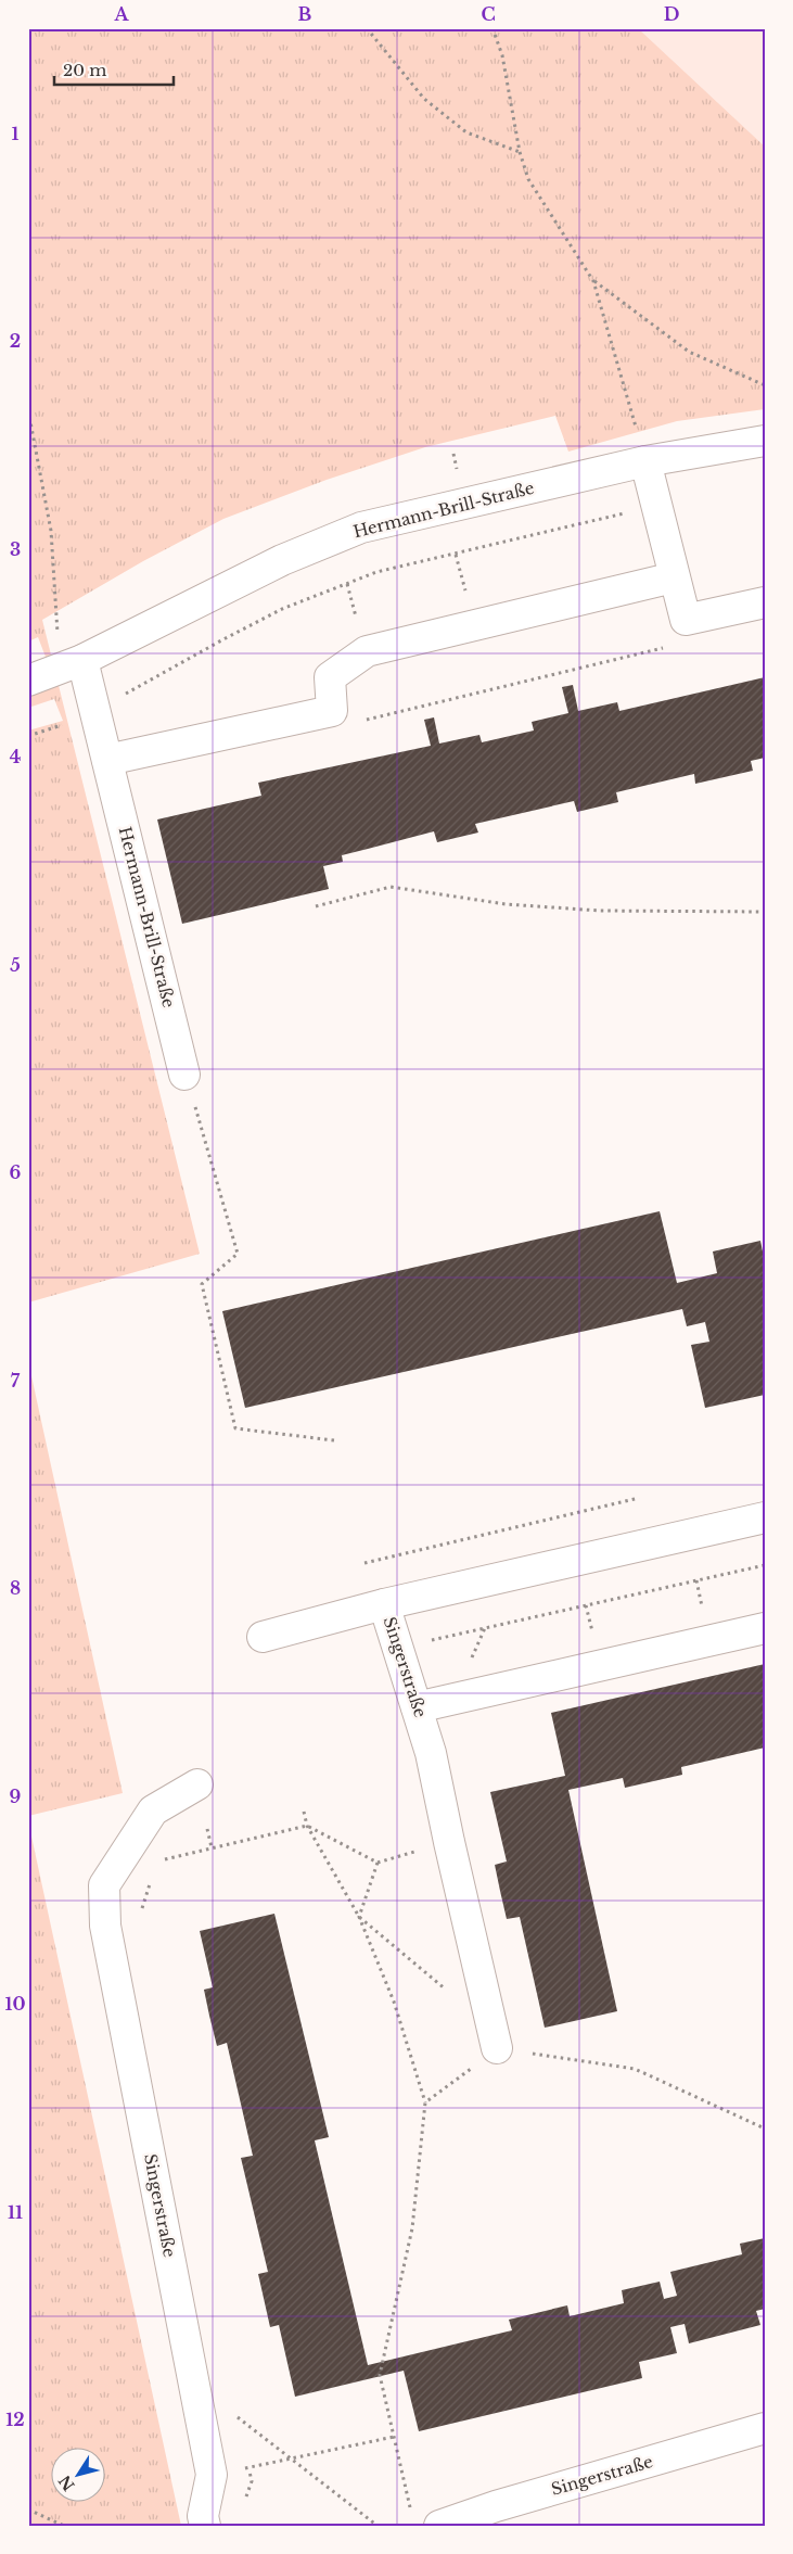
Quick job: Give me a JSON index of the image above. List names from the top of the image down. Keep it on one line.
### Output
{"streets":{"street":["Hermann-Brill-Straße","Singerstraße"]},"scale_bar":"20 m","north":"bottom left","grid":{"columns":["A","B","C","D"],"rows":["1","2","3","4","5","6","7","8","9","10","11","12"]}}
